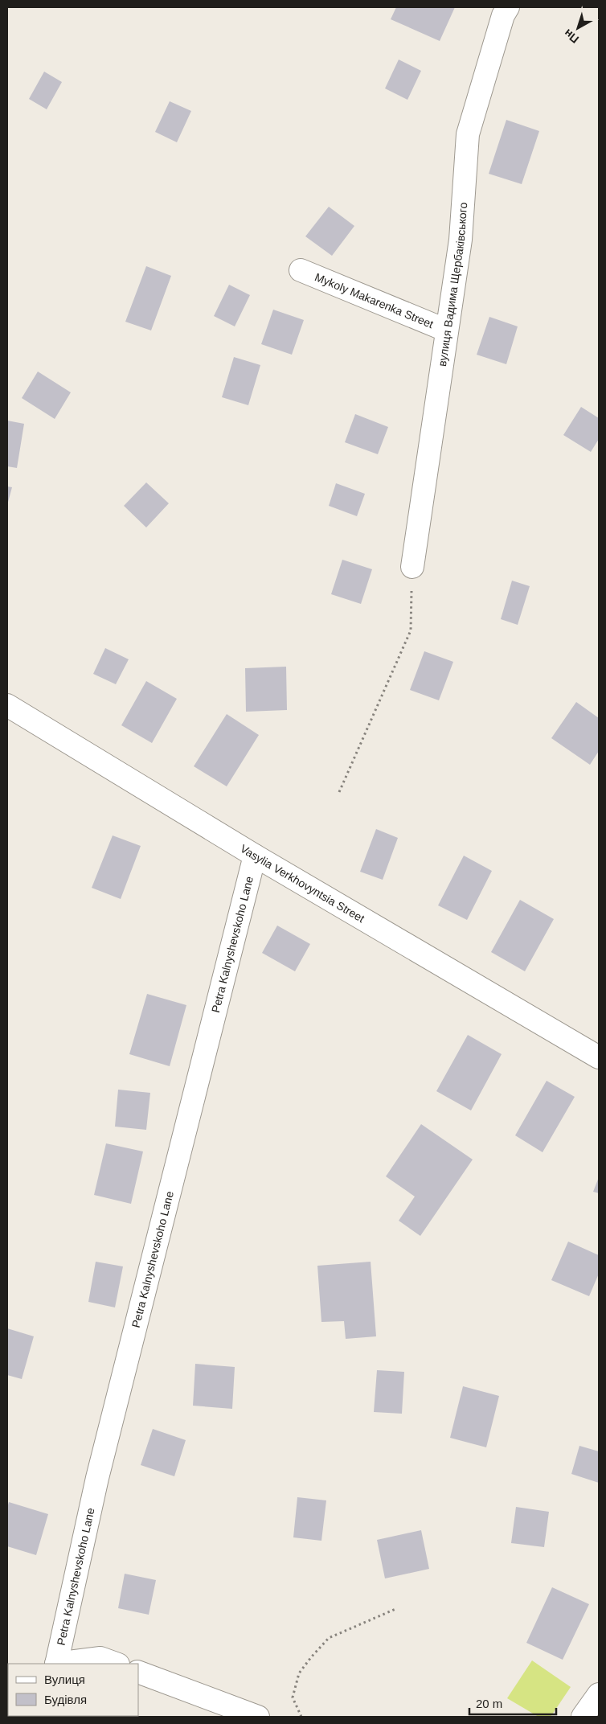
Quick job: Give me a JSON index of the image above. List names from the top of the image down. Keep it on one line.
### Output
{"streets":{"street":["вулиця Вадима Щербаківського","Mykoly Makarenka Street","Vasylia Verkhovyntsia Street","Petra Kalnyshevskoho Lane"]},"crossings":[["вулиця Вадима Щербаківського","Mykoly Makarenka Street"],["Vasylia Verkhovyntsia Street","Petra Kalnyshevskoho Lane"]],"legend":["Вулиця","Будівля"],"scale_bar":"20 m","north":"bottom left"}
